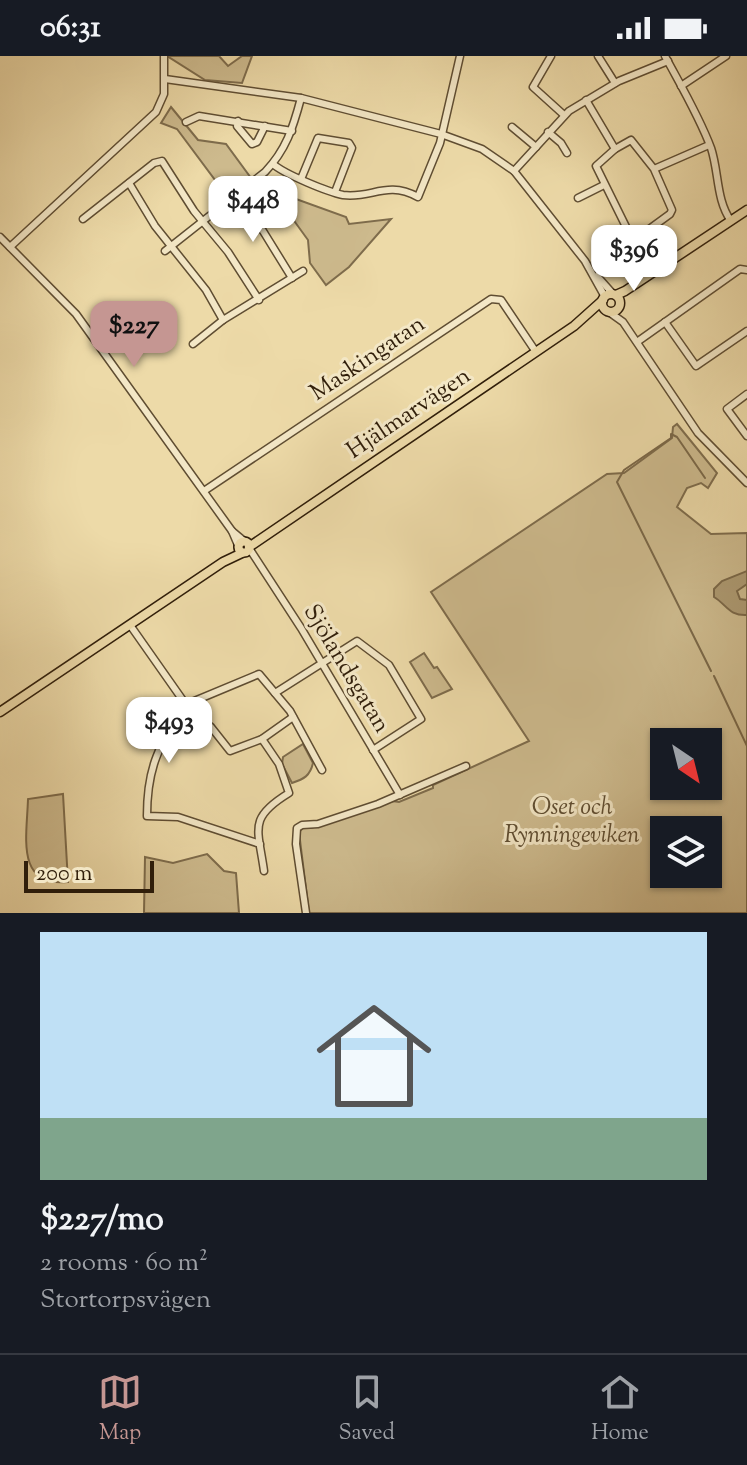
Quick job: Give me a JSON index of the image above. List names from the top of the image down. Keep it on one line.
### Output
{"streets":{"main road":["Hjälmarvägen"],"street":["Maskingatan","Sjölandsgatan"]},"crossings":[["Maskingatan","Hjälmarvägen"],["Maskingatan","Sjölandsgatan"],["Hjälmarvägen","Sjölandsgatan"]],"parks":["Oset och Rynningeviken"],"scale_bar":"200 m","north":"bottom right","page":{"status":"06:31","price":["$448","$396","$227","$493"],"scale":"200 m","list":[{"name":"$227/mo","note":"2 rooms · 60 m² · Stortorpsvägen"}],"tabs":["Map","Saved","Home"]}}
